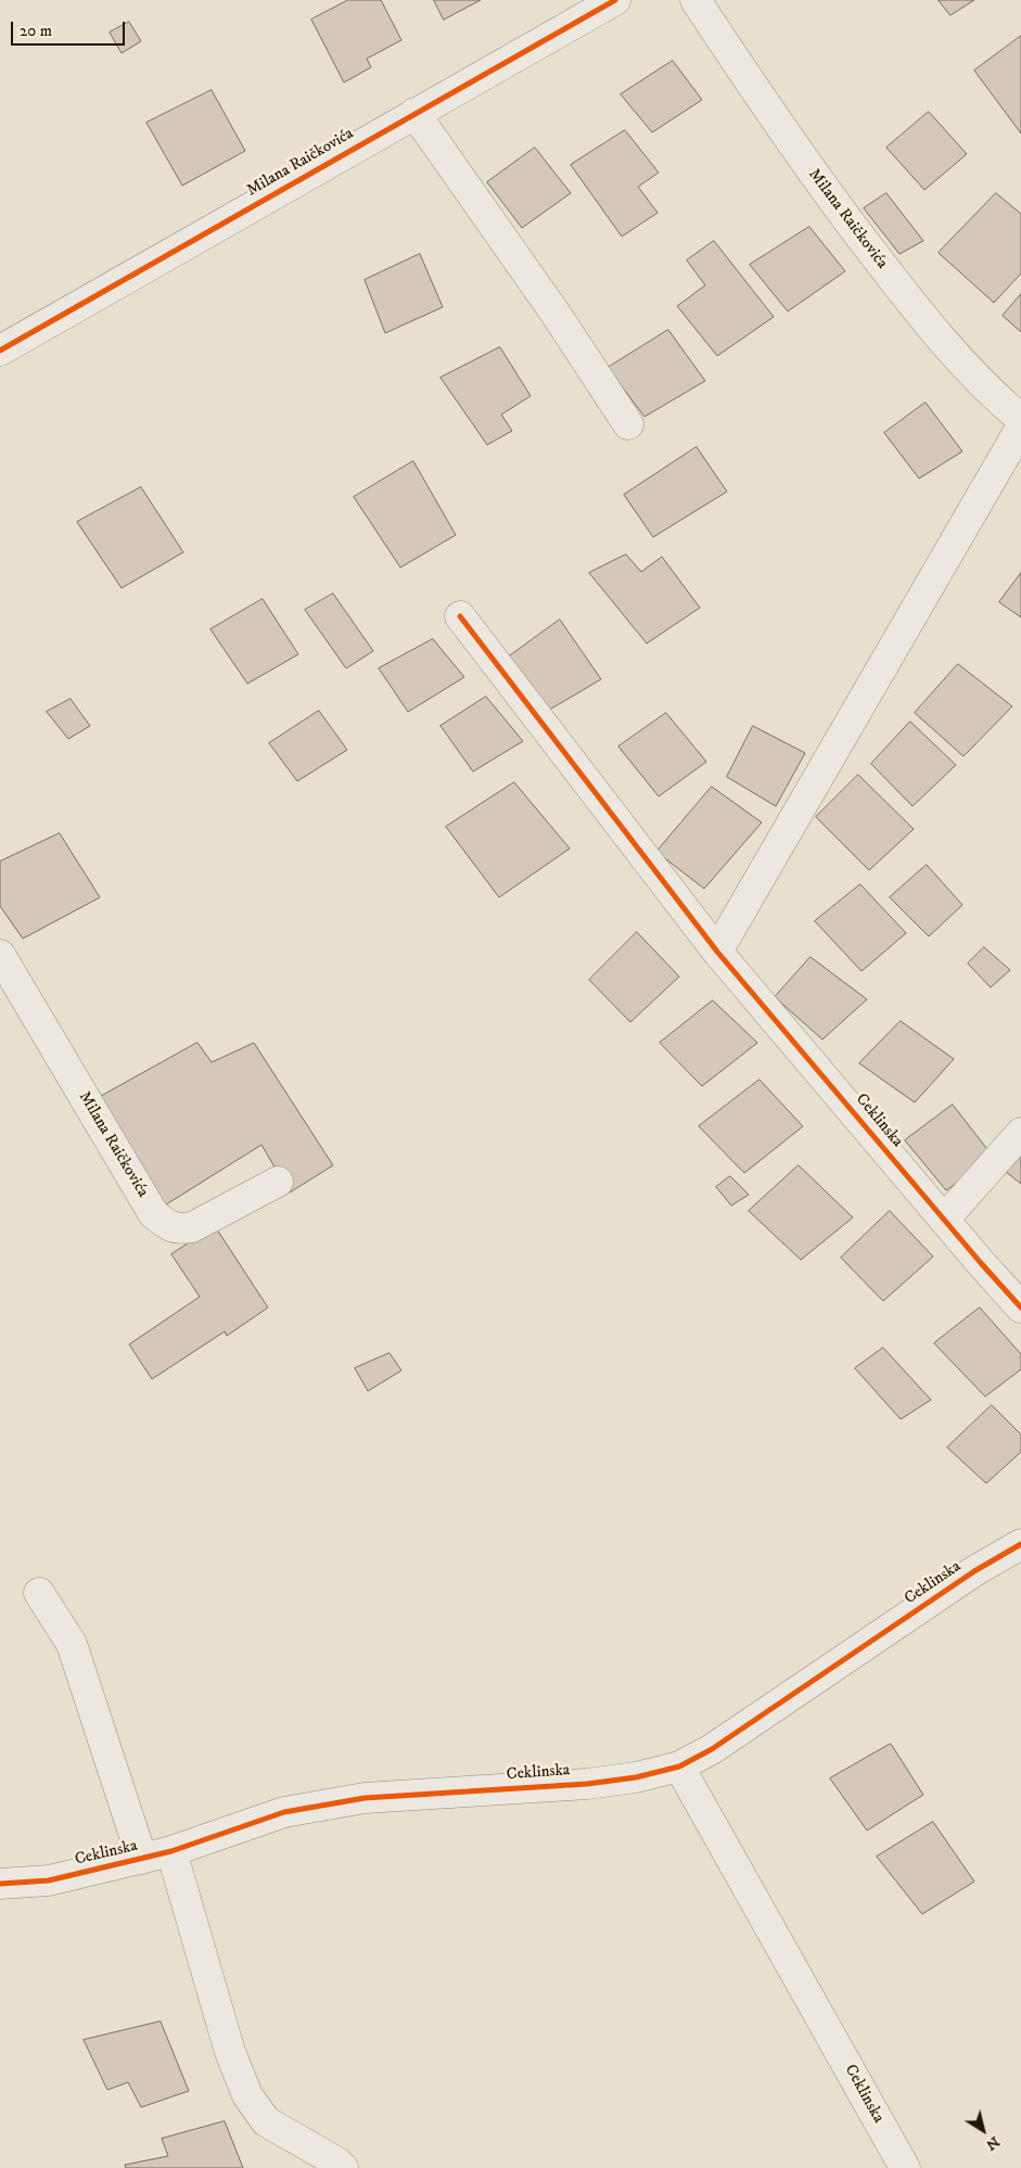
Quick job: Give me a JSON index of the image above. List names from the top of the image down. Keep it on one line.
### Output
{"streets":{"street":["Milana Raičkovića","Ceklinska"]},"scale_bar":"20 m","north":"bottom right"}
